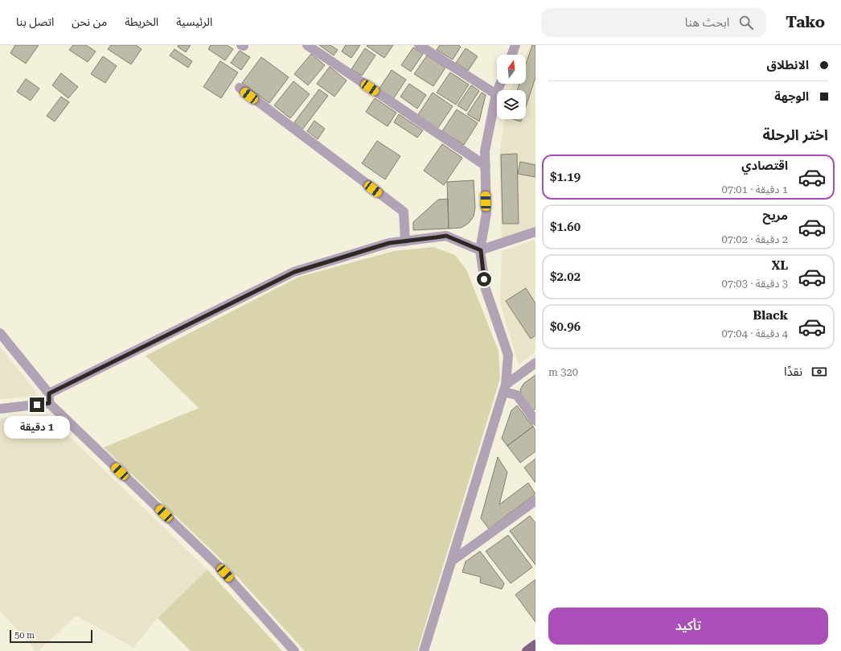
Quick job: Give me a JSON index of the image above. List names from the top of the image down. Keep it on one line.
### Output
{"scale_bar":"50 m","north":"top","page":{"header":"Tako","search":"ابحث هنا","nav":["الرئيسية","الخريطة","من نحن","اتصل بنا"],"banner":["الانطلاق","الوجهة"],"heading":"اختر الرحلة","list":[{"name":"اقتصادي","note":"1 دقيقة · 07:01","value":"$1.19"},{"name":"مريح","note":"2 دقيقة · 07:02","value":"$1.60"},{"name":"XL","note":"3 دقيقة · 07:03","value":"$2.02"},{"name":"Black","note":"4 دقيقة · 07:04","value":"$0.96"}],"pay":["نقدًا","320 m"],"bubble":"1 دقيقة","buttons":"تأكيد","scale":"50 m"}}
